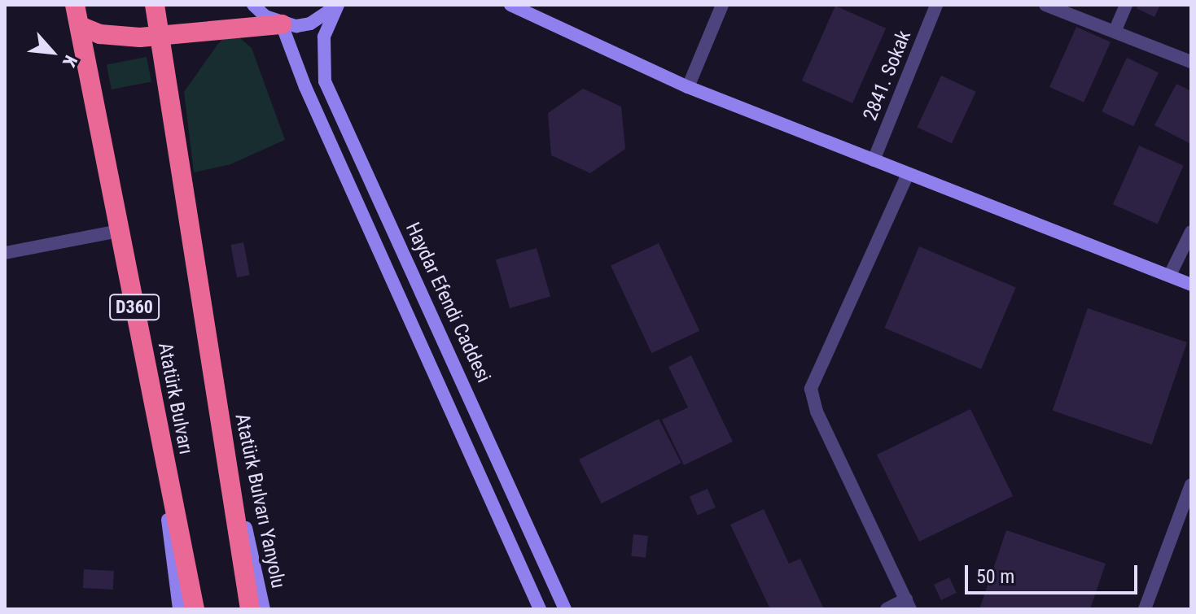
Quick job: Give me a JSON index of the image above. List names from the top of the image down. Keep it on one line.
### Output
{"streets":{"highway":["D360","Atatürk Bulvarı"],"main road":["Haydar Efendi Caddesi","Atatürk Bulvarı Yanyolu"],"street":["2841. Sokak"]},"crossings":[["Atatürk Bulvarı","Atatürk Bulvarı Yanyolu"]],"scale_bar":"50 m","north":"bottom right"}
